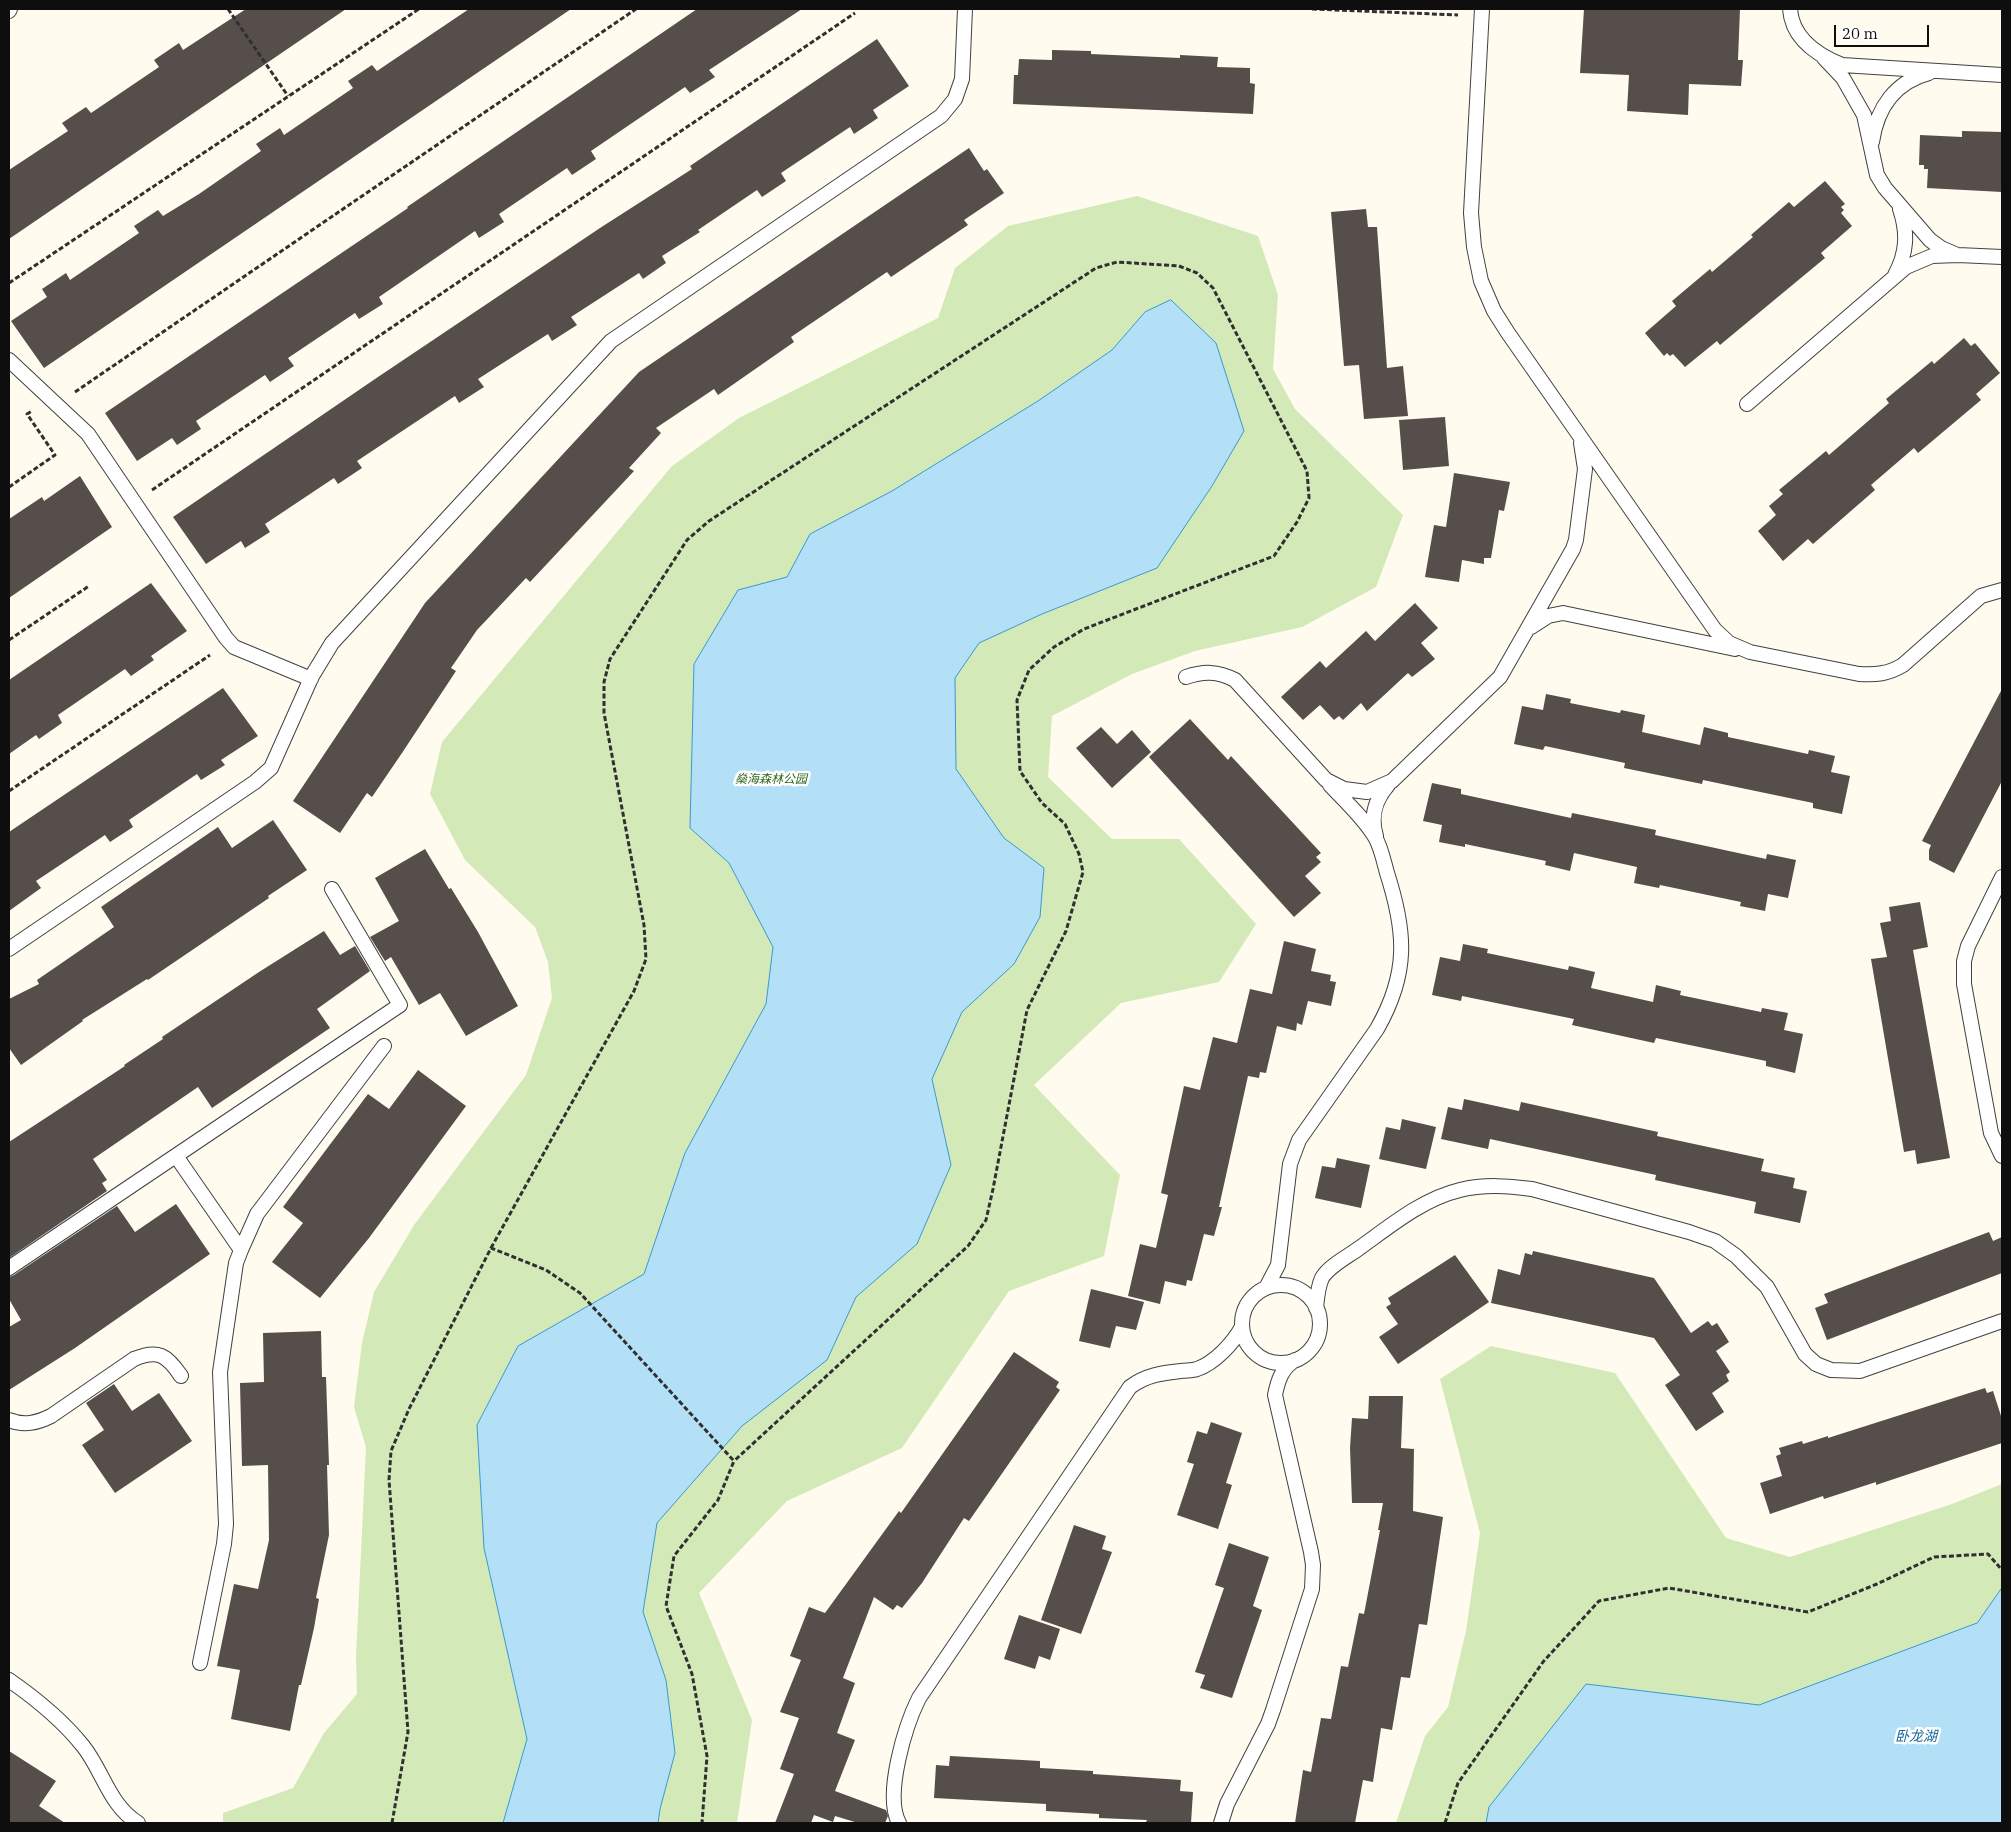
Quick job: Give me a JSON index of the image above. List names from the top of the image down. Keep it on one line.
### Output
{"water":["卧龙湖"],"parks":["燊海森林公园"],"scale_bar":"20 m"}
